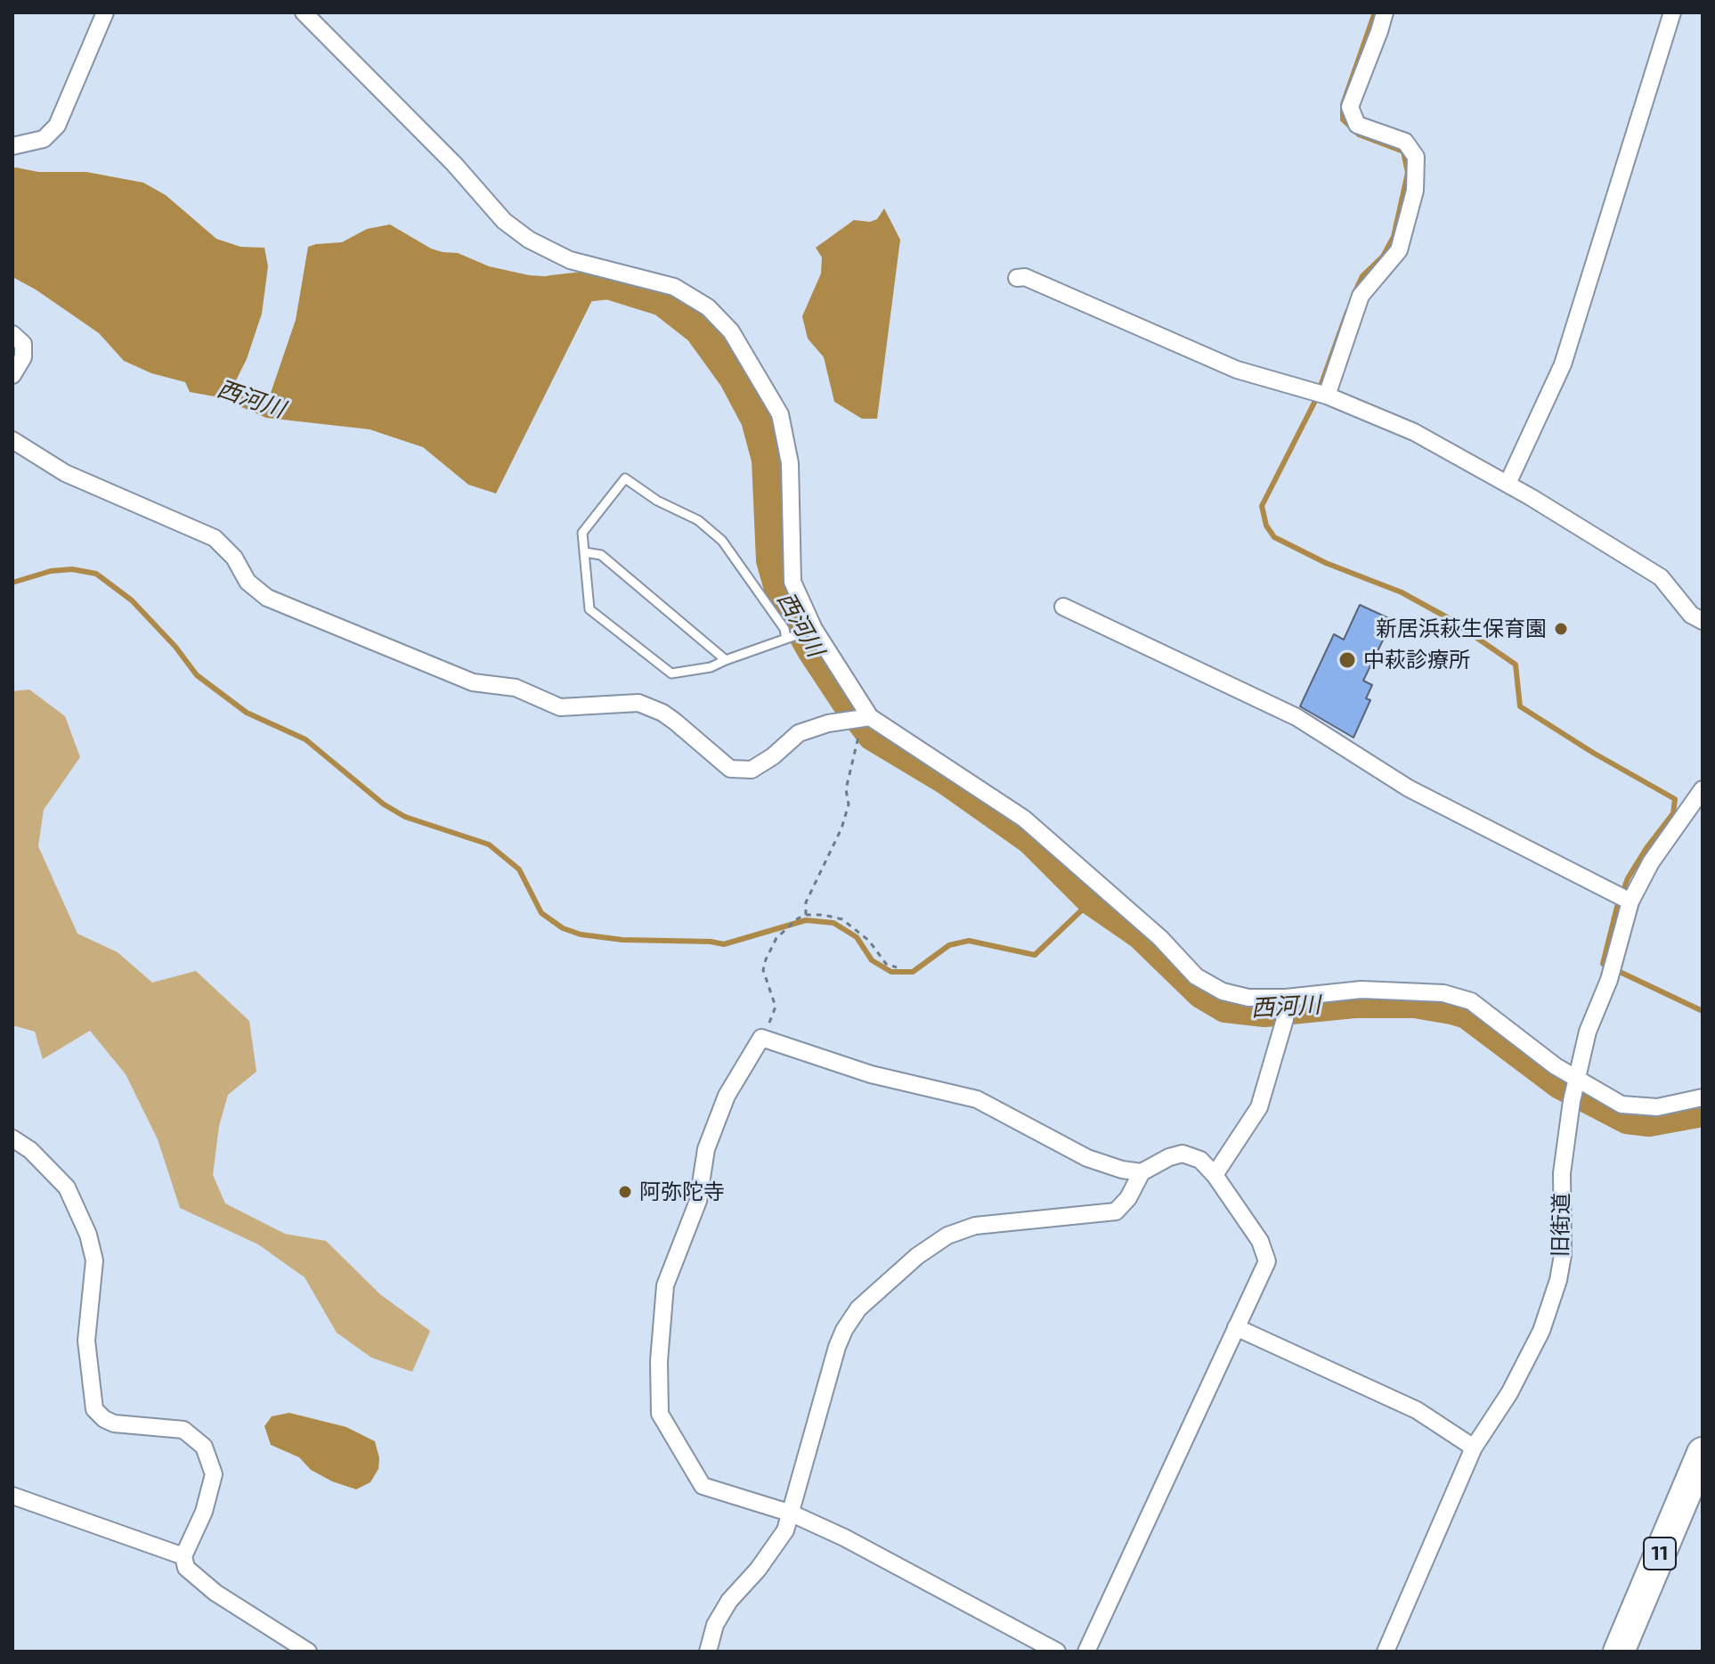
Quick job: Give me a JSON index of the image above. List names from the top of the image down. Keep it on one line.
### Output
{"streets":{"highway":["11"],"street":["旧街道"]},"water":["西河川"],"places":["新居浜萩生保育園","中萩診療所","阿弥陀寺"]}
